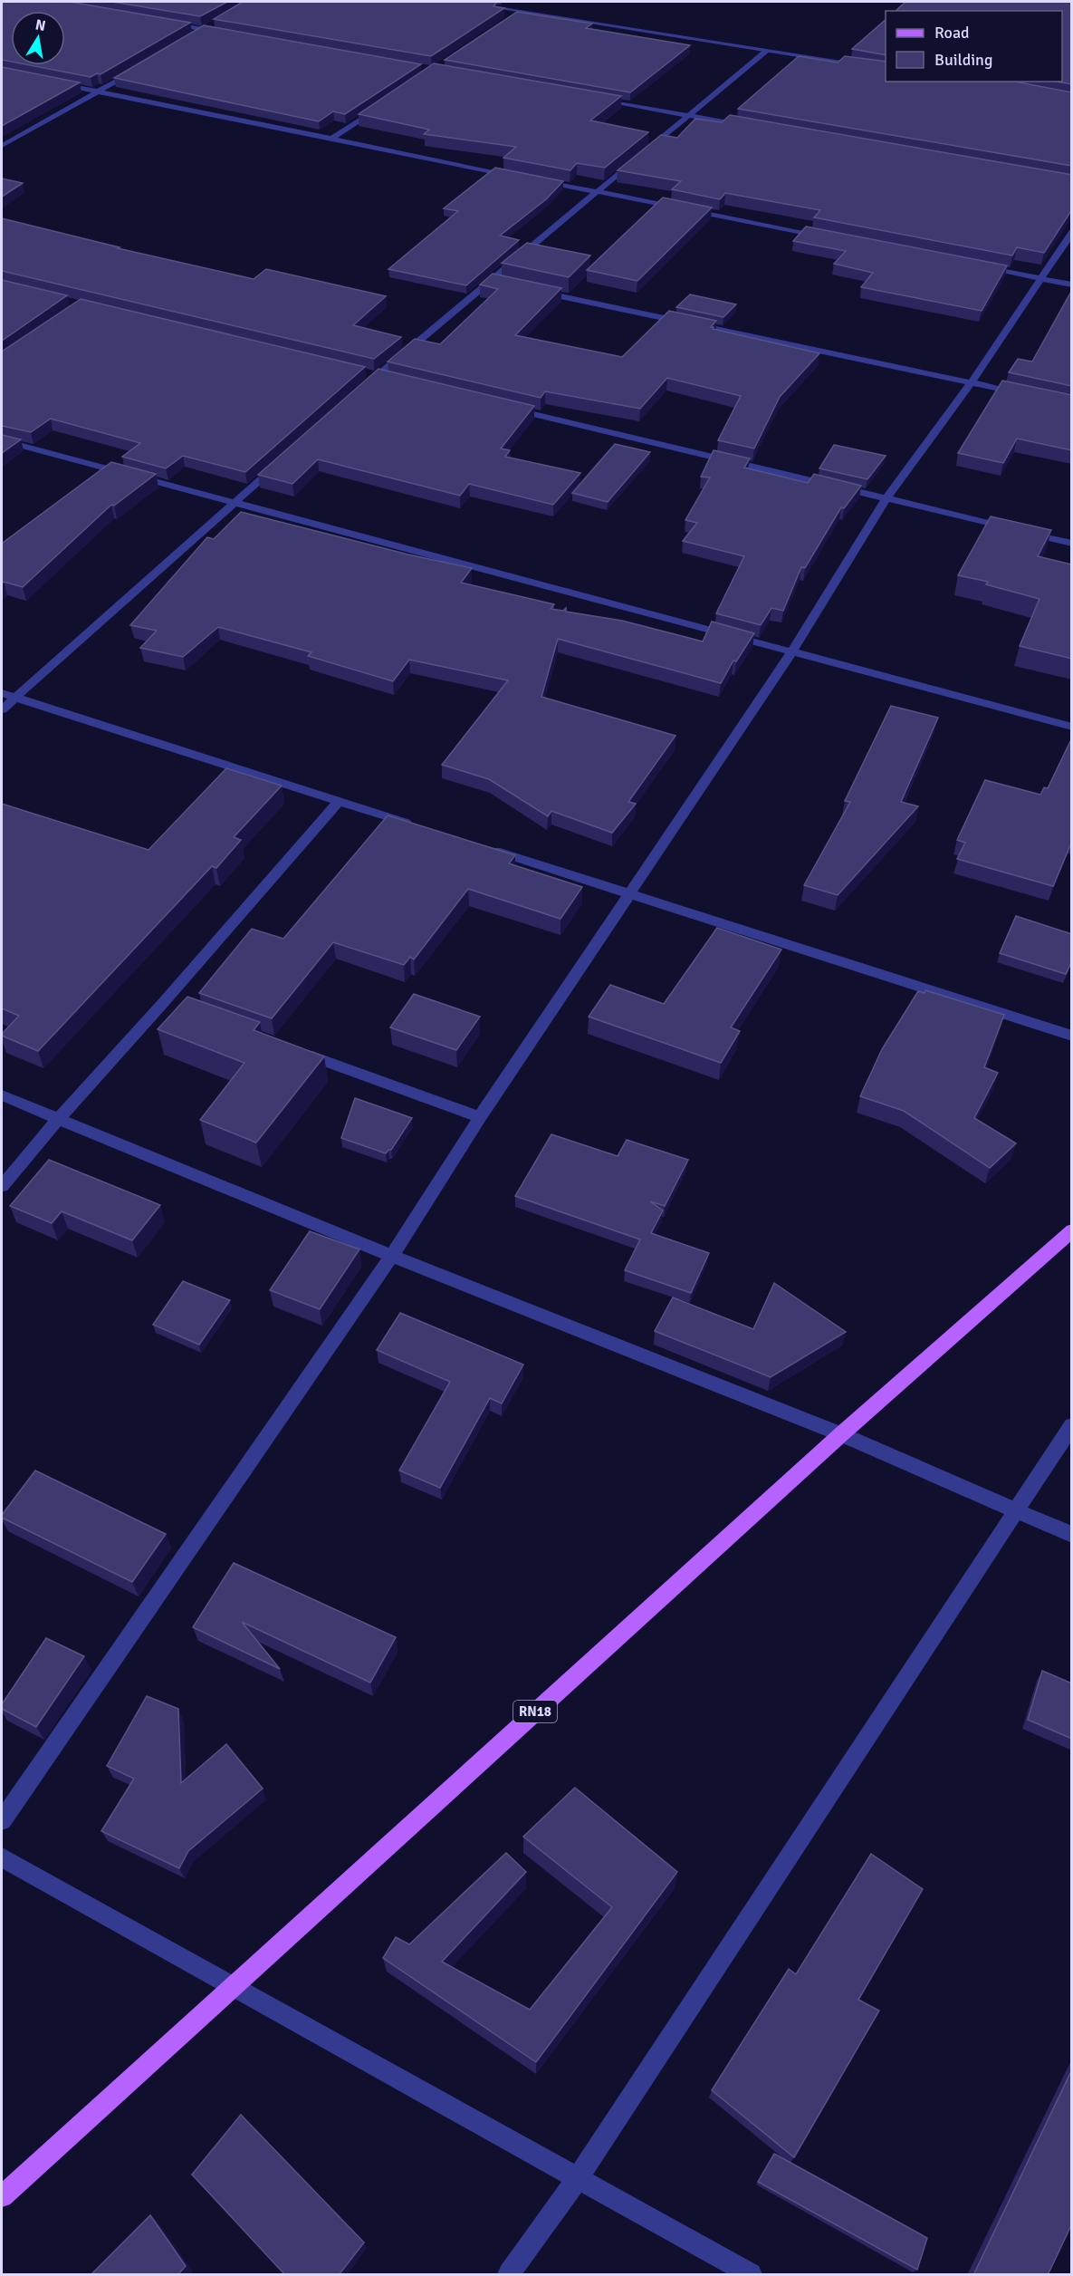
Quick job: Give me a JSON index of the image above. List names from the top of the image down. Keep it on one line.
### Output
{"streets":{"main road":["RN18"]},"legend":["Road","Building"],"north":"top"}
